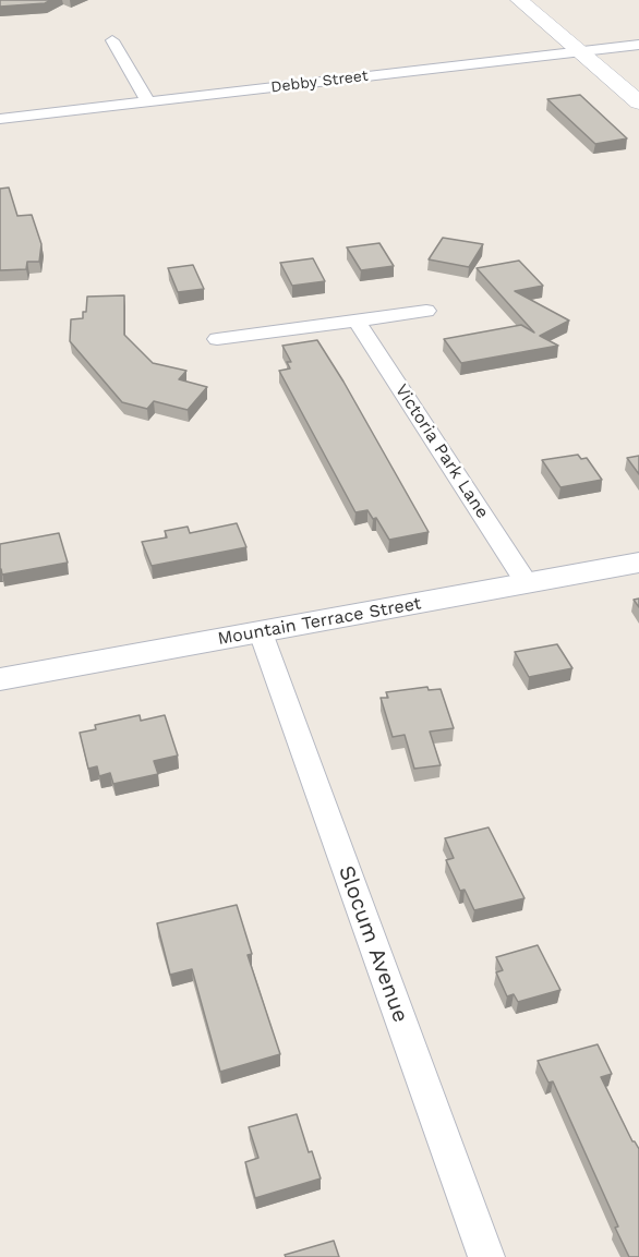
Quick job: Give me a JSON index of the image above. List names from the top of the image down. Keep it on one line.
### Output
{"streets":{"street":["Debby Street","Victoria Park Lane","Mountain Terrace Street","Slocum Avenue"]},"crossings":[["Victoria Park Lane","Mountain Terrace Street"],["Mountain Terrace Street","Slocum Avenue"]]}
